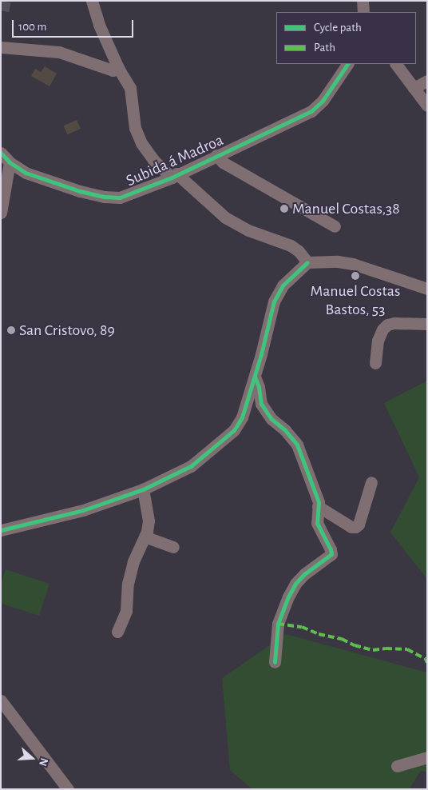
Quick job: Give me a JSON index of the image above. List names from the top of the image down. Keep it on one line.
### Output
{"streets":{"street":["Subida á Madroa"]},"places":["Manuel Costas,38","Manuel Costas Bastos, 53","San Cristovo, 89"],"legend":["Cycle path","Path"],"scale_bar":"100 m","north":"right"}
